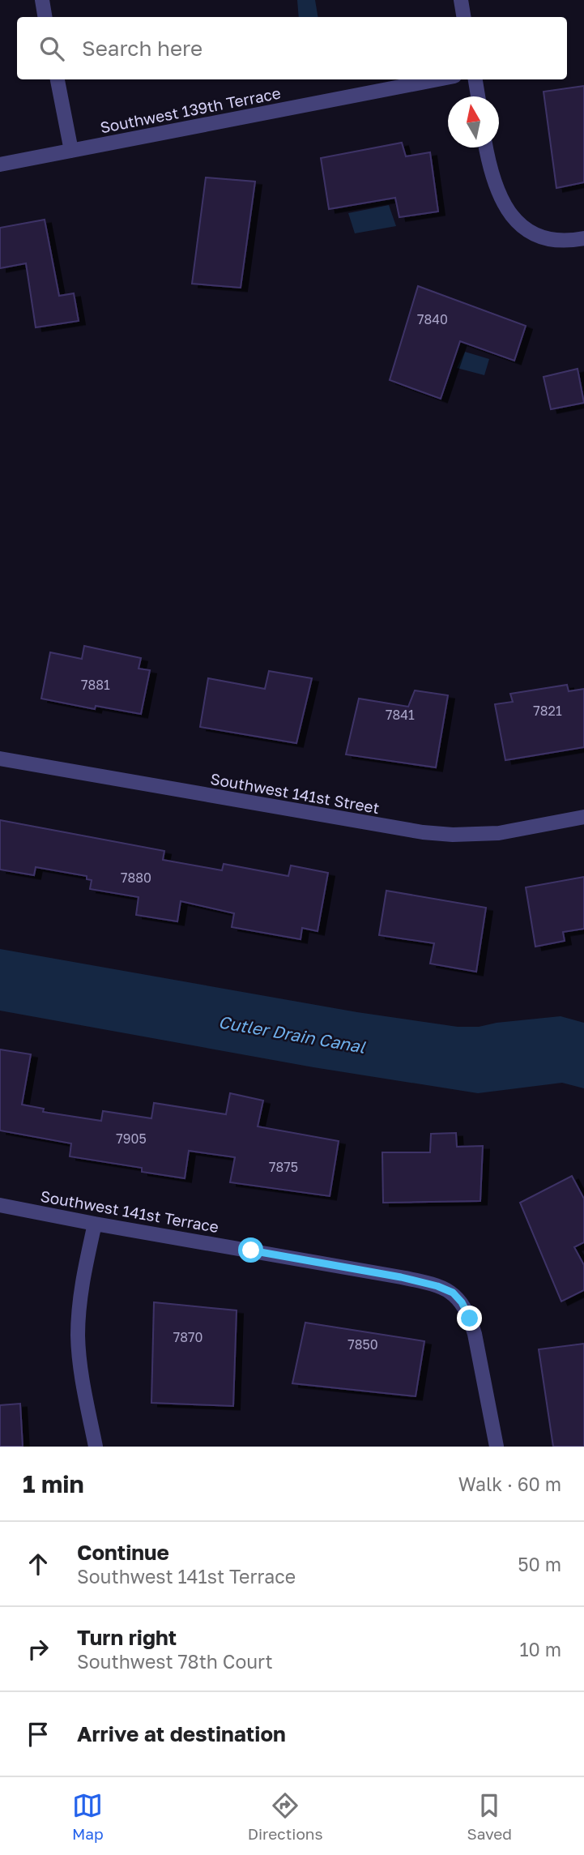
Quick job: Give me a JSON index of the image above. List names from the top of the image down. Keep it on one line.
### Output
{"streets":{"street":["Southwest 139th Terrace","Southwest 141st Street","Southwest 141st Terrace"]},"water":["Cutler Drain Canal"],"house_numbers":["7840","7881","7821","7841","7880","7905","7875","7870","7850"],"north":"top","page":{"search":"Search here","heading":["1 min","Walk · 60 m"],"list":[["Continue","Southwest 141st Terrace","50 m"],["Turn right","Southwest 78th Court","10 m"],"Arrive at destination"],"nav":["Map","Directions","Saved"]}}
